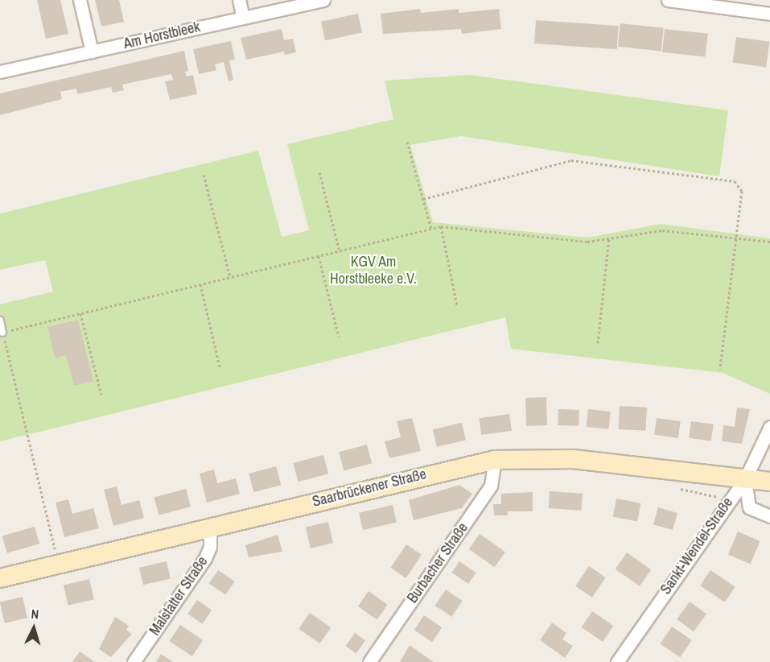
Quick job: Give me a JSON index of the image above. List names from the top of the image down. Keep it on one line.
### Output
{"streets":{"street":["Am Horstbleek","Saarbrückener Straße","Sankt-Wendel-Straße","Burbacher Straße","Malstatter Straße"]},"crossings":[["Saarbrückener Straße","Sankt-Wendel-Straße"],["Saarbrückener Straße","Burbacher Straße"],["Saarbrückener Straße","Malstatter Straße"]],"parks":["KGV Am Horstbleeke e.V."],"north":"top"}
